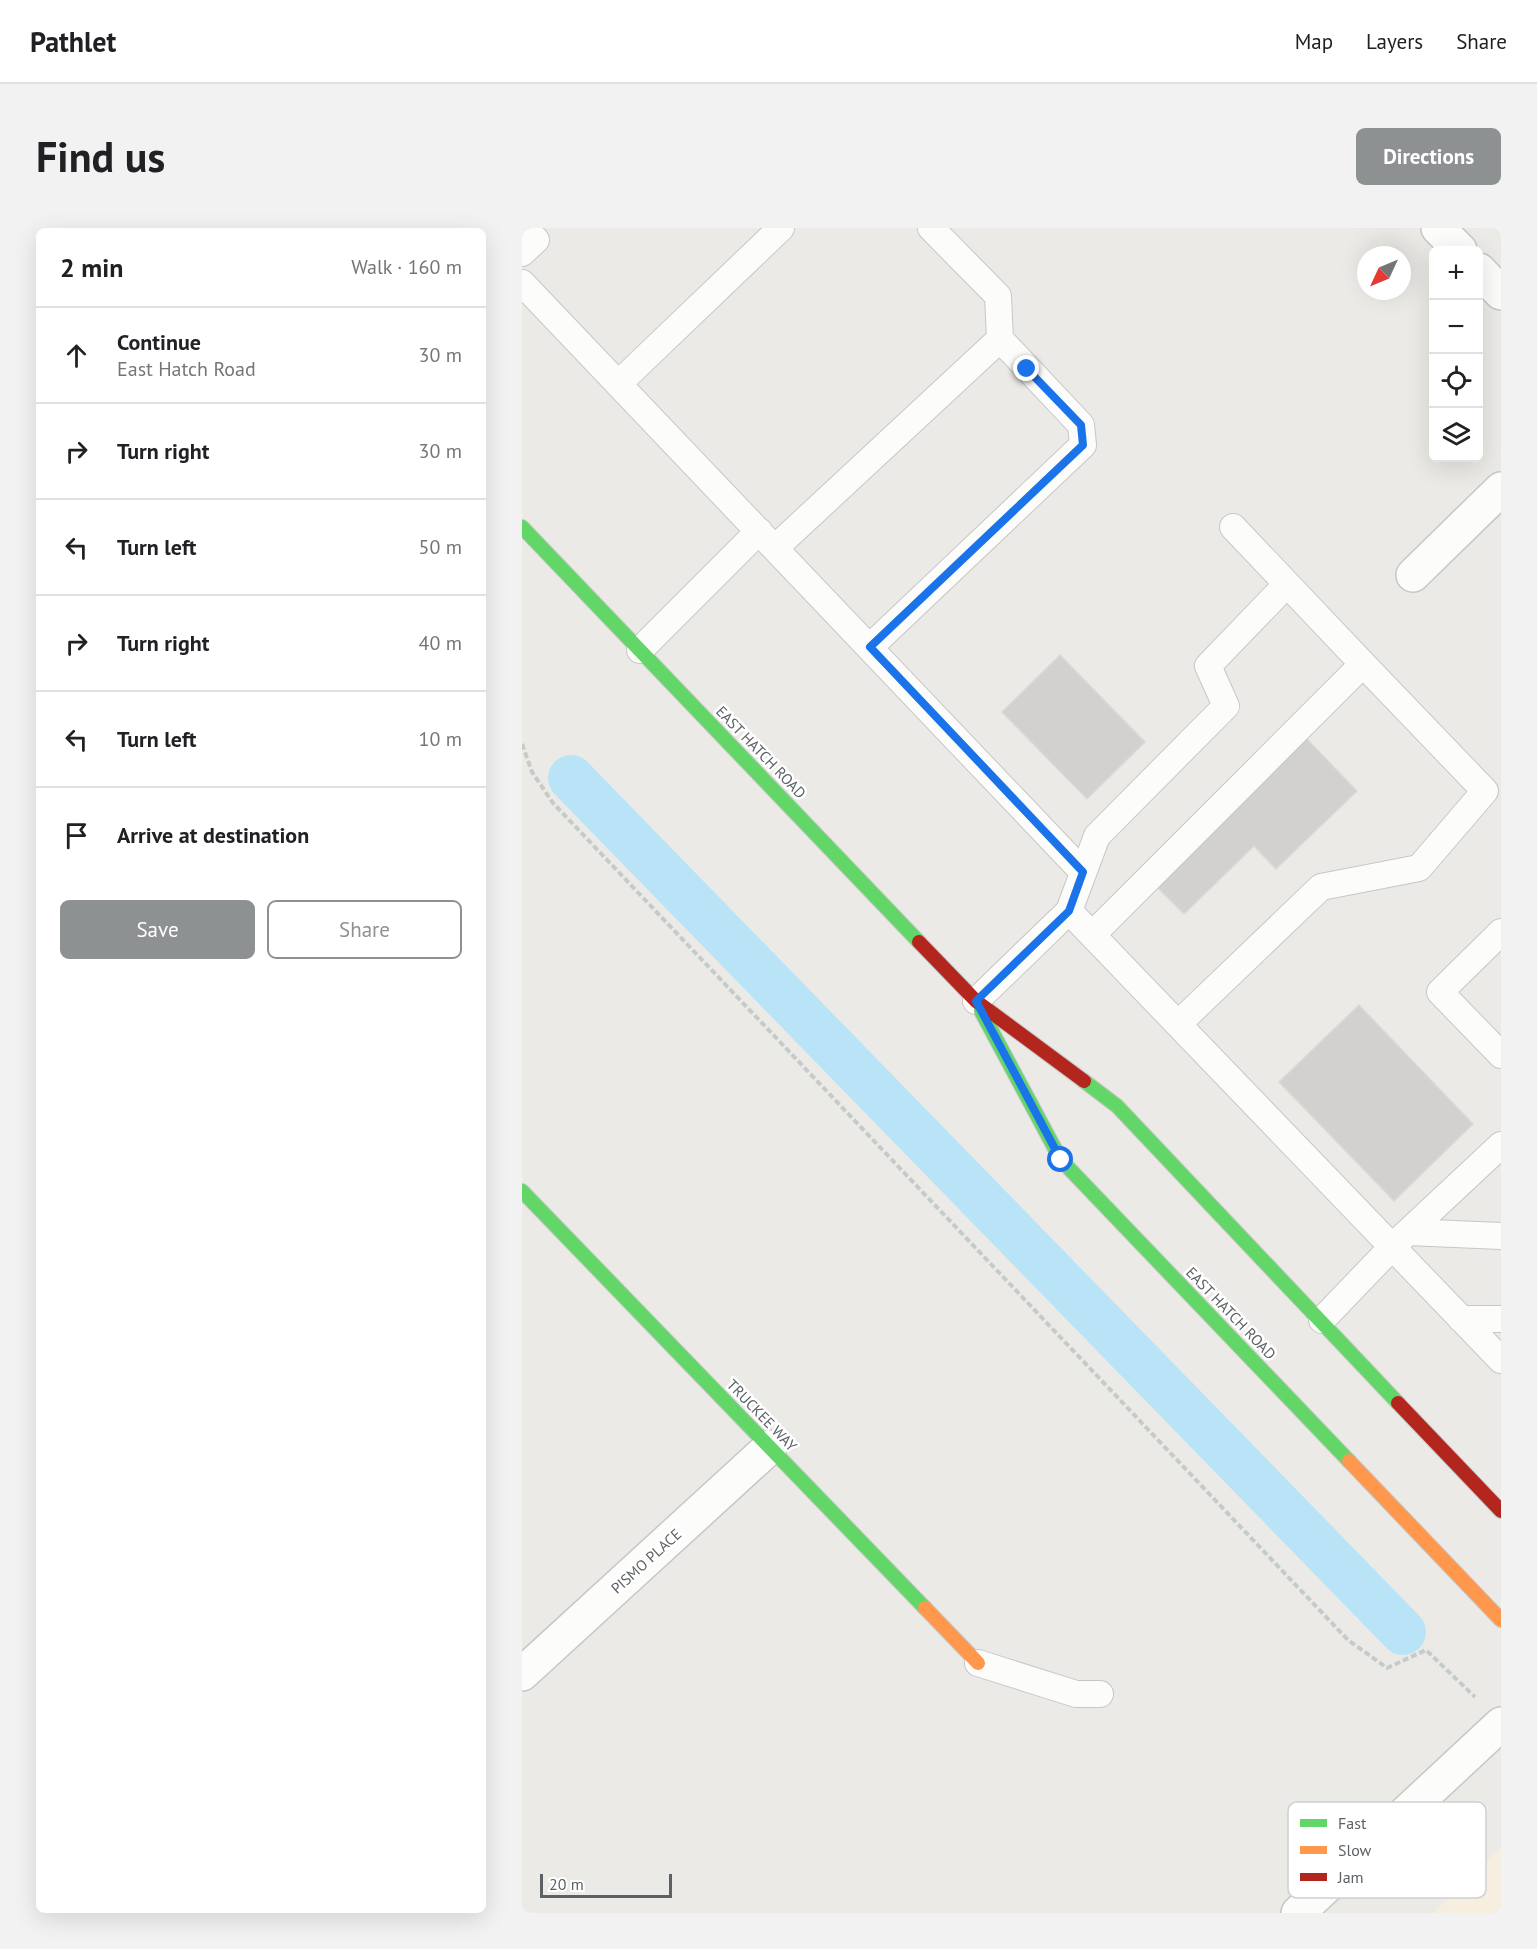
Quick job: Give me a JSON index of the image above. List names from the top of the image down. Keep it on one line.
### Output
{"streets":{"main road":["EAST HATCH ROAD","TRUCKEE WAY"],"street":["PISMO PLACE"]},"crossings":[["TRUCKEE WAY","PISMO PLACE"]],"legend":["Fast","Slow","Jam"],"scale_bar":"20 m","north":"bottom left","page":{"header":"Pathlet","nav":["Map","Layers","Share"],"buttons":["Directions",["Save","Share"]],"title":"Find us","heading":["2 min","Walk · 160 m"],"map_buttons":["+","−"],"list":[["Continue","East Hatch Road","30 m"],["Turn right","30 m"],["Turn left","50 m"],["Turn right","40 m"],["Turn left","10 m"],"Arrive at destination"],"scale":"20 m"}}
